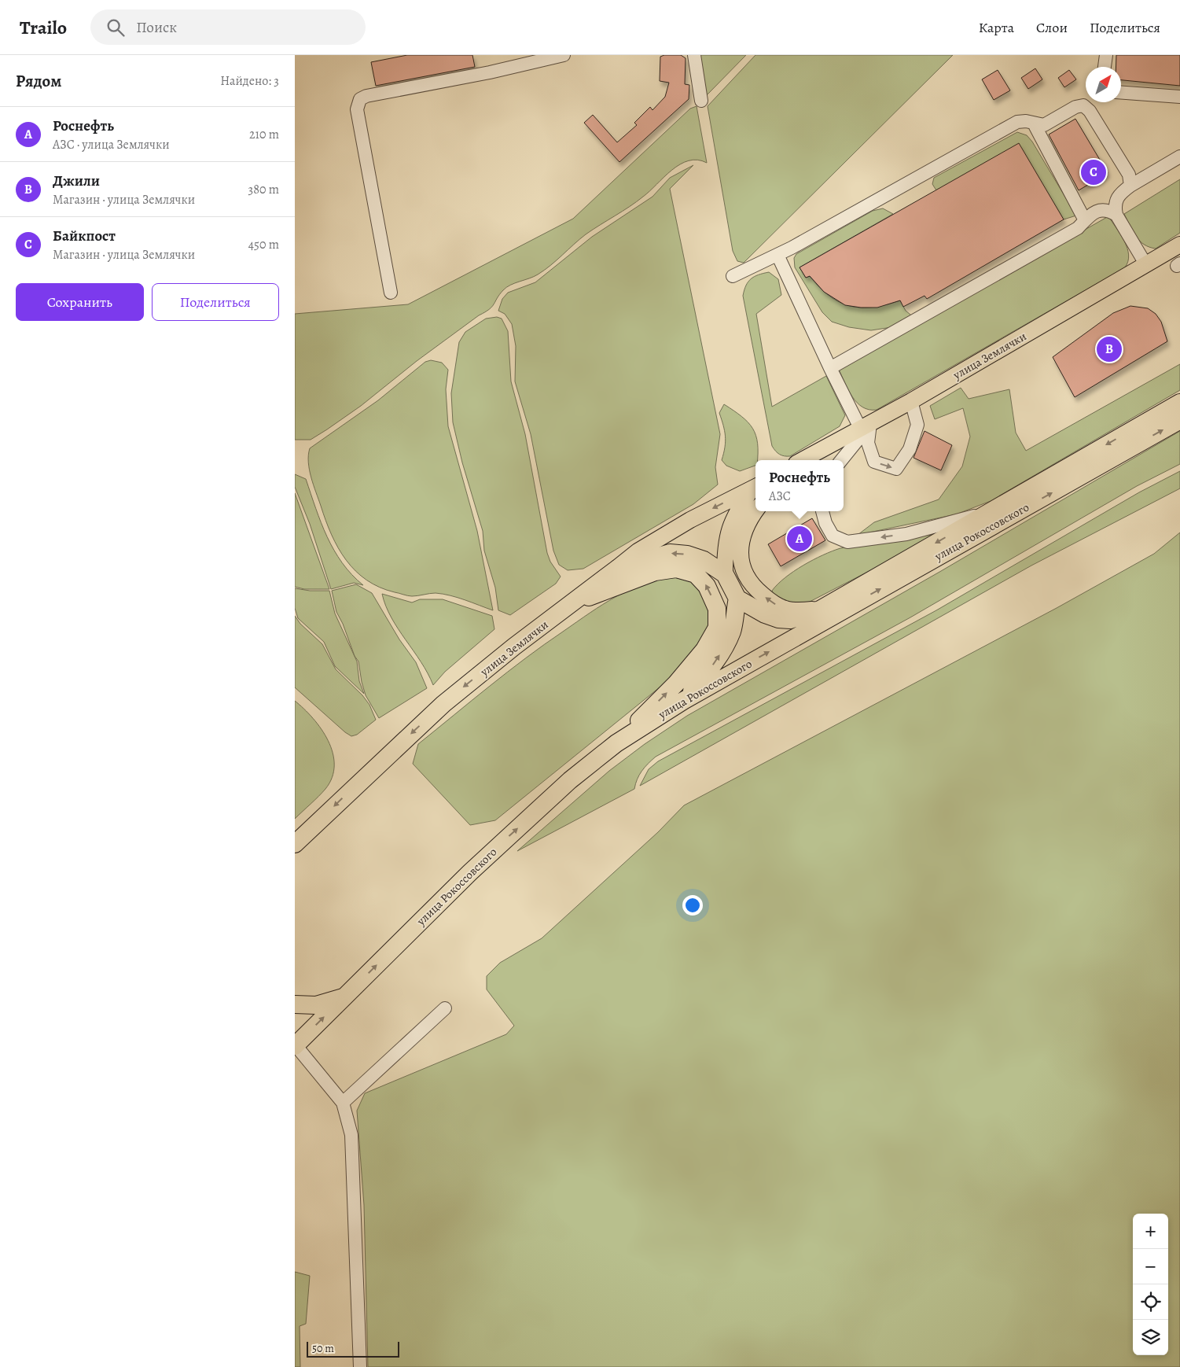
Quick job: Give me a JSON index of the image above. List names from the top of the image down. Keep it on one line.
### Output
{"streets":{"highway":["улица Землячки","улица Рокоссовского"]},"one_way":["улица Землячки"],"scale_bar":"50 m","north":"top right","page":{"header":"Trailo","search":"Поиск","nav":["Карта","Слои","Поделиться"],"heading":["Рядом","Найдено: 3"],"list":[{"mark":"A","name":"Роснефть","note":"АЗС · улица Землячки","value":"210 m"},{"mark":"B","name":"Джили","note":"Магазин · улица Землячки","value":"380 m"},{"mark":"C","name":"Байкпост","note":"Магазин · улица Землячки","value":"450 m"}],"pins":["C","B","A"],"buttons":["Сохранить","Поделиться"],"popup":["Роснефть","АЗС"],"map_buttons":["+","−"],"scale":"50 m"}}
